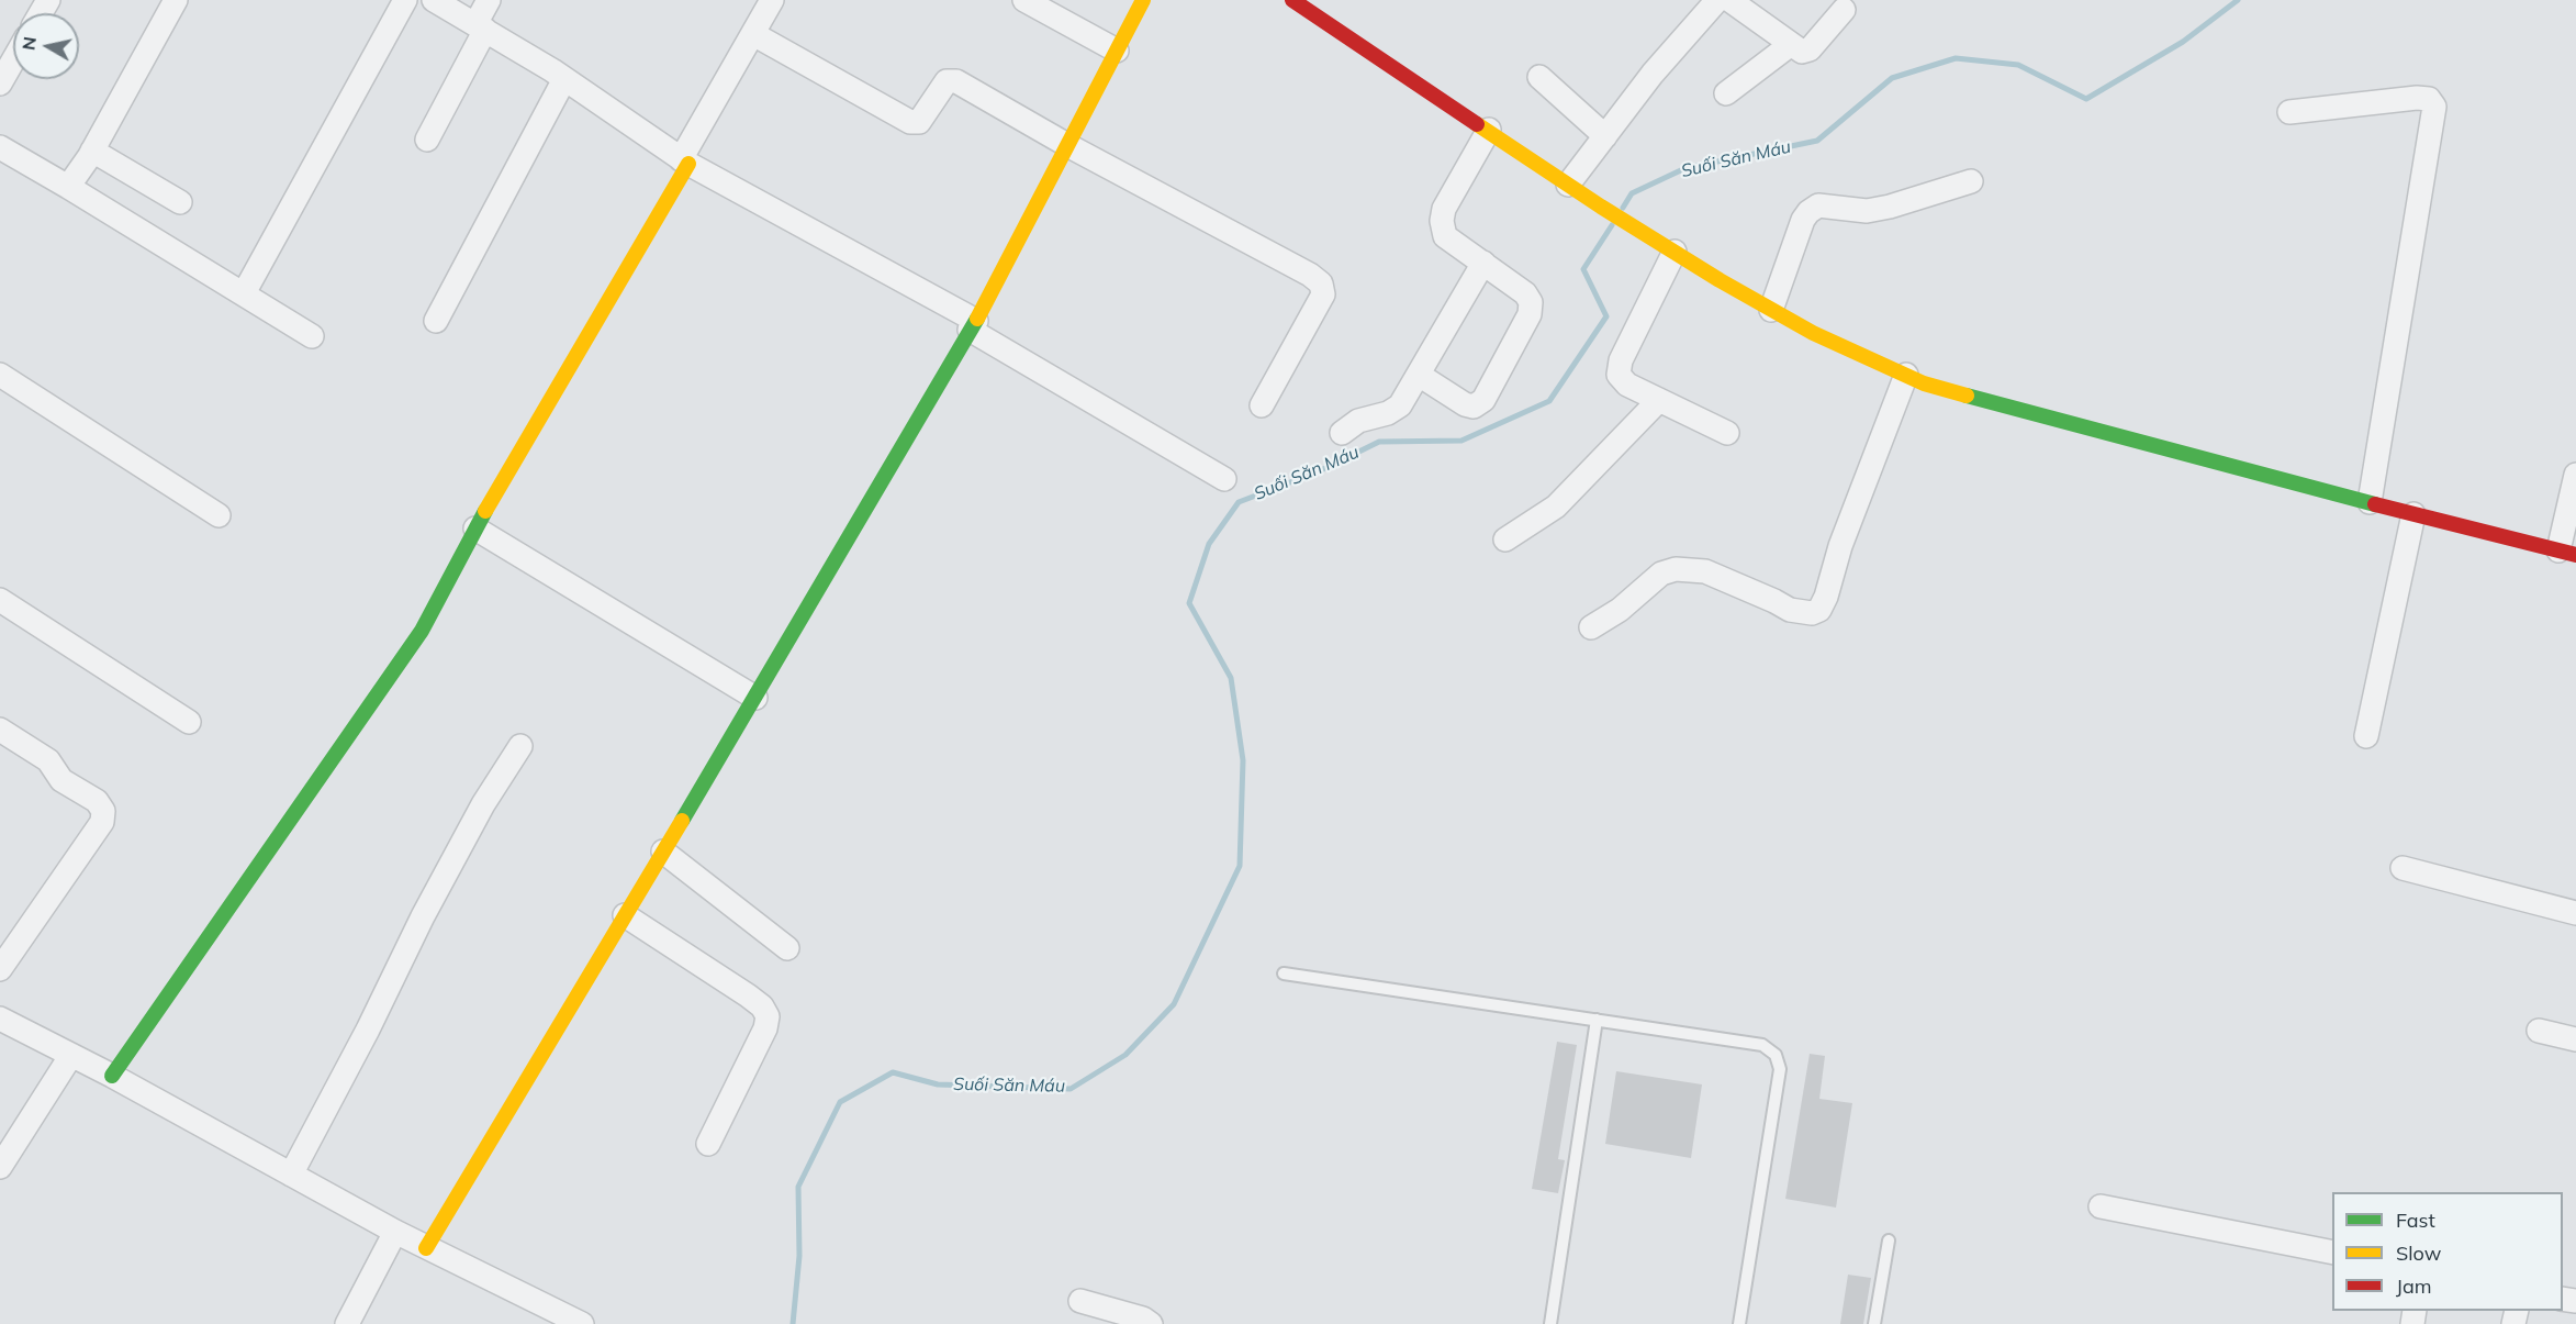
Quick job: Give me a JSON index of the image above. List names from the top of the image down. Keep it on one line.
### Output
{"water":["Suối Săn Máu"],"legend":["Fast","Slow","Jam"],"north":"left"}
